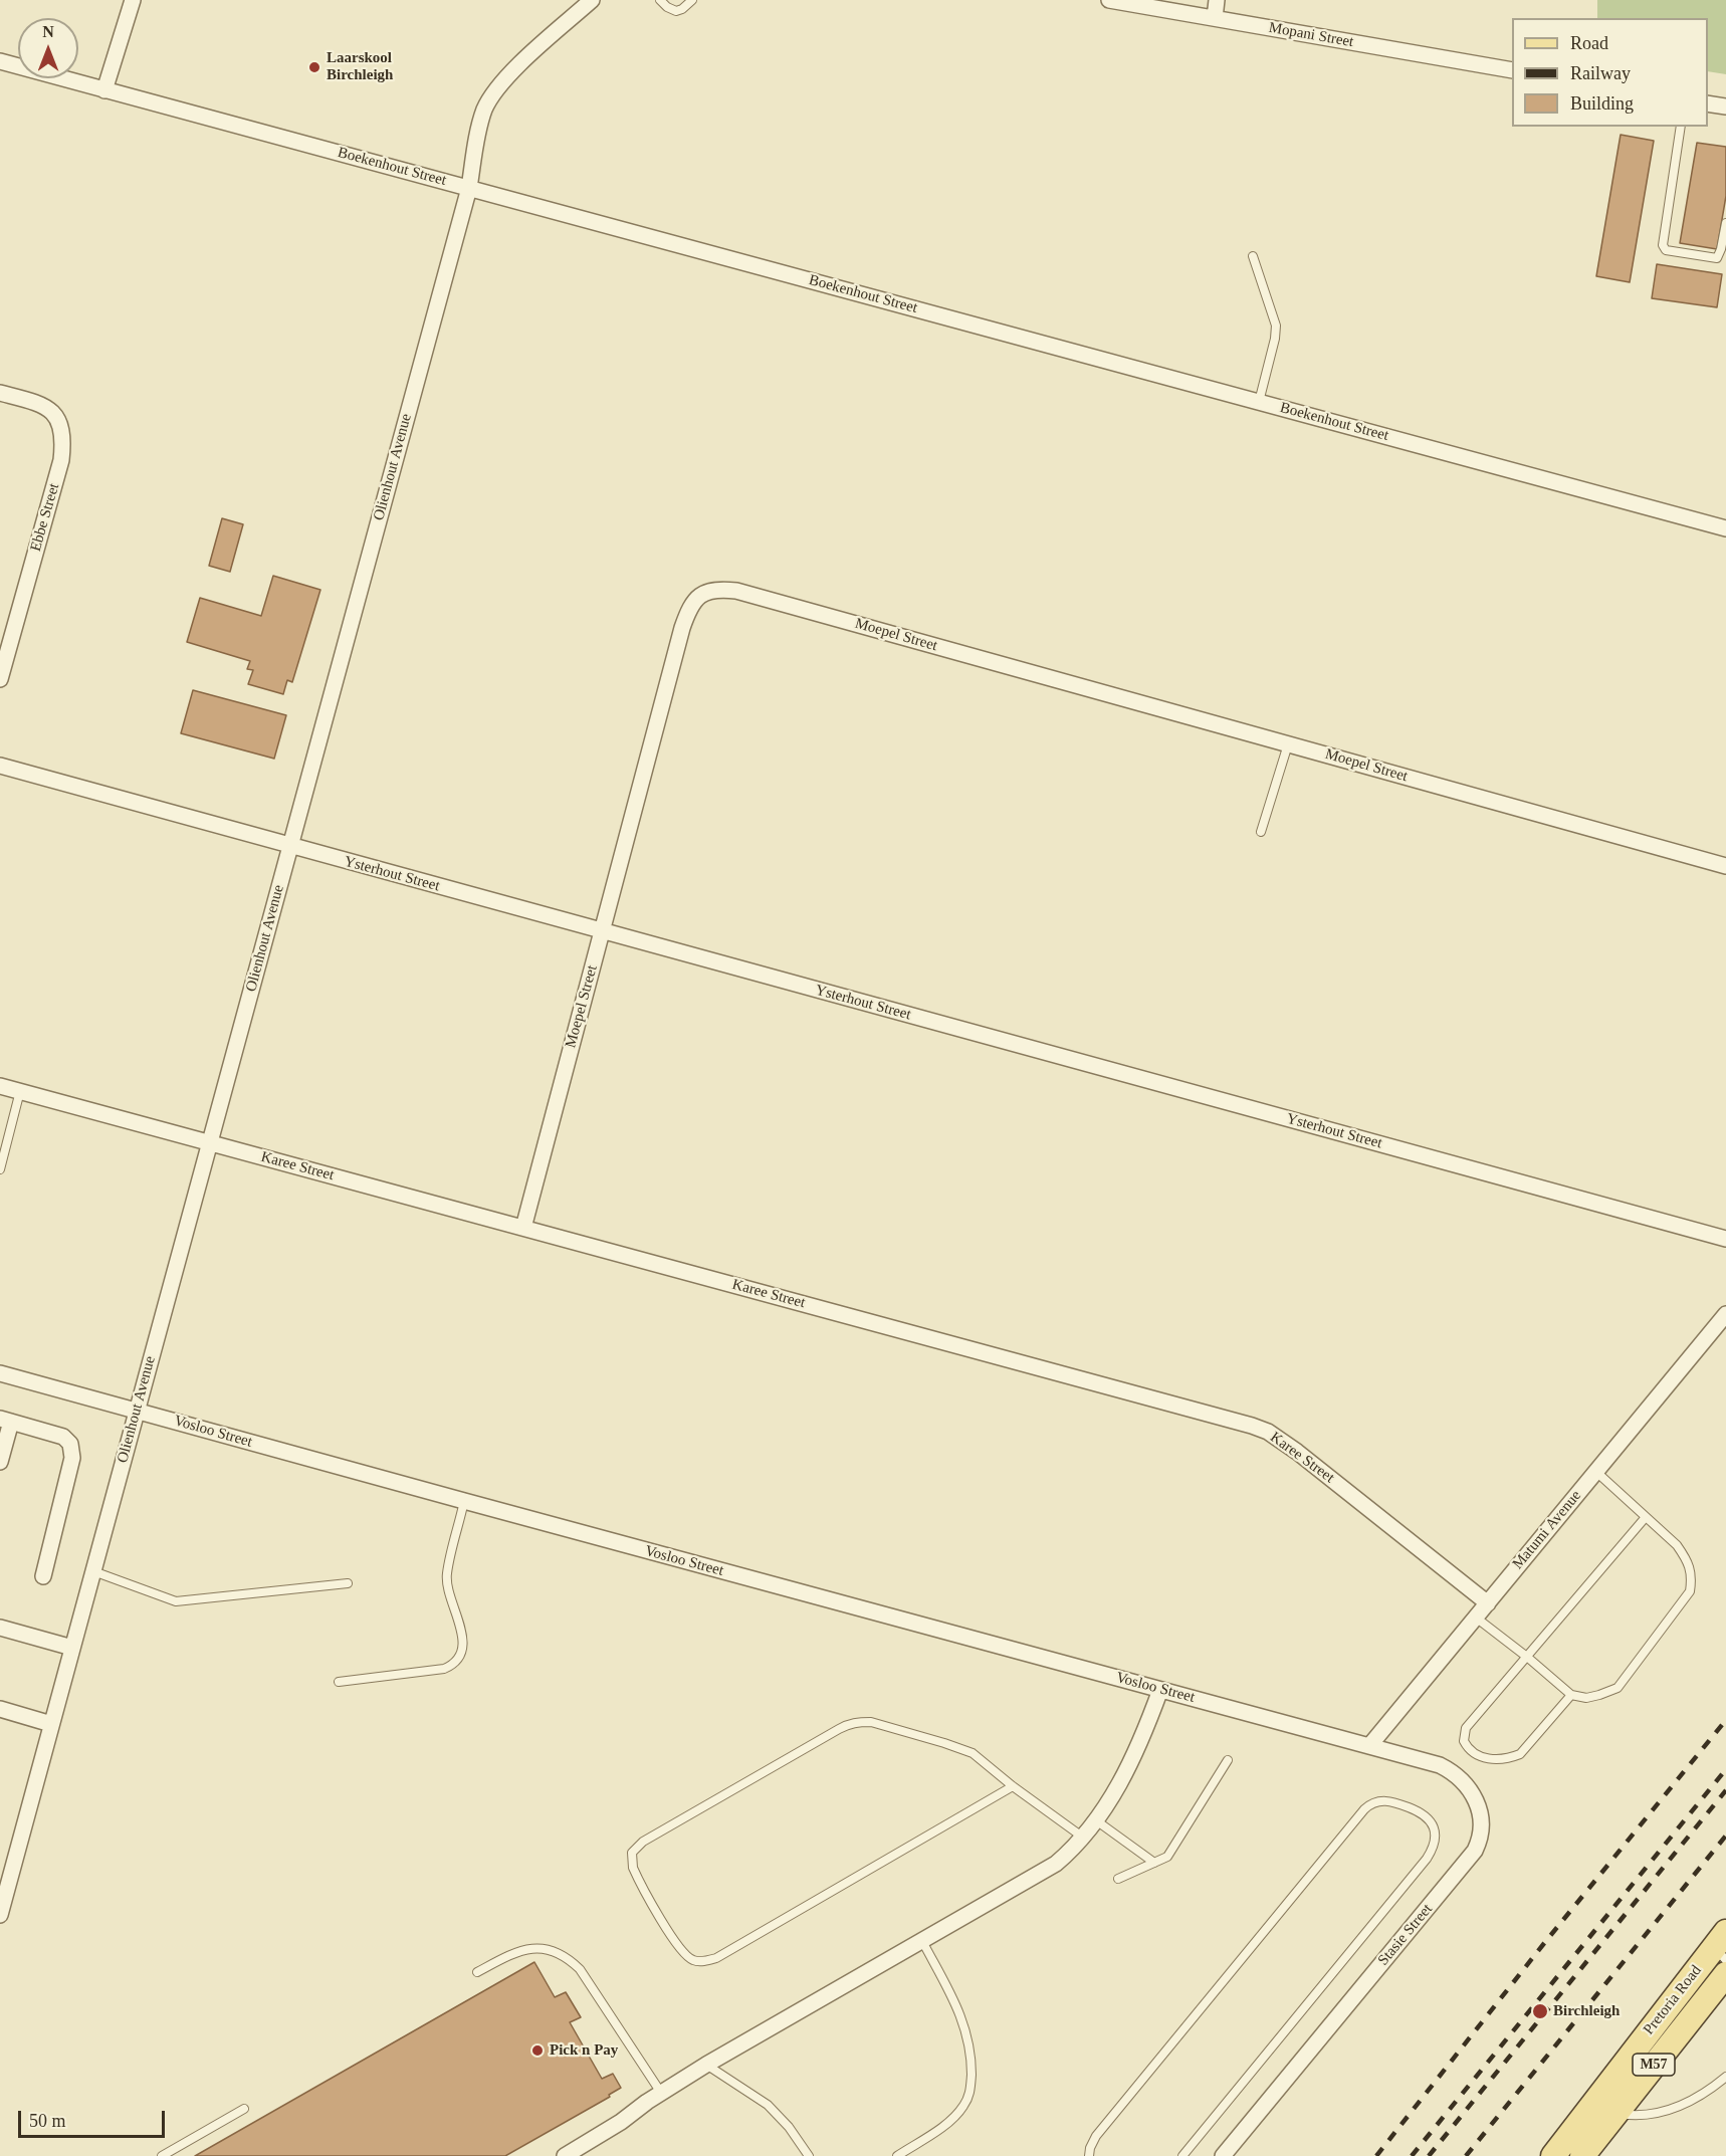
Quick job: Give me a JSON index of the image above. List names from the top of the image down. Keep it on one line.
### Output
{"streets":{"main road":["Pretoria Road","M57"],"street":["Mopani Street","Boekenhout Street","Olienhout Avenue","Ebbe Street","Moepel Street","Ysterhout Street","Karee Street","Vosloo Street","Matumi Avenue","Stasie Street"]},"crossings":[["Boekenhout Street","Olienhout Avenue"],["Olienhout Avenue","Ysterhout Street"],["Olienhout Avenue","Karee Street"],["Olienhout Avenue","Vosloo Street"],["Moepel Street","Ysterhout Street"],["Moepel Street","Karee Street"],["Karee Street","Matumi Avenue"],["Vosloo Street","Matumi Avenue"],["Vosloo Street","Stasie Street"],["Matumi Avenue","Stasie Street"]],"places":["Laarskool Birchleigh","Birchleigh","Pick n Pay"],"legend":["Road","Railway","Building"],"scale_bar":"50 m","north":"top"}
